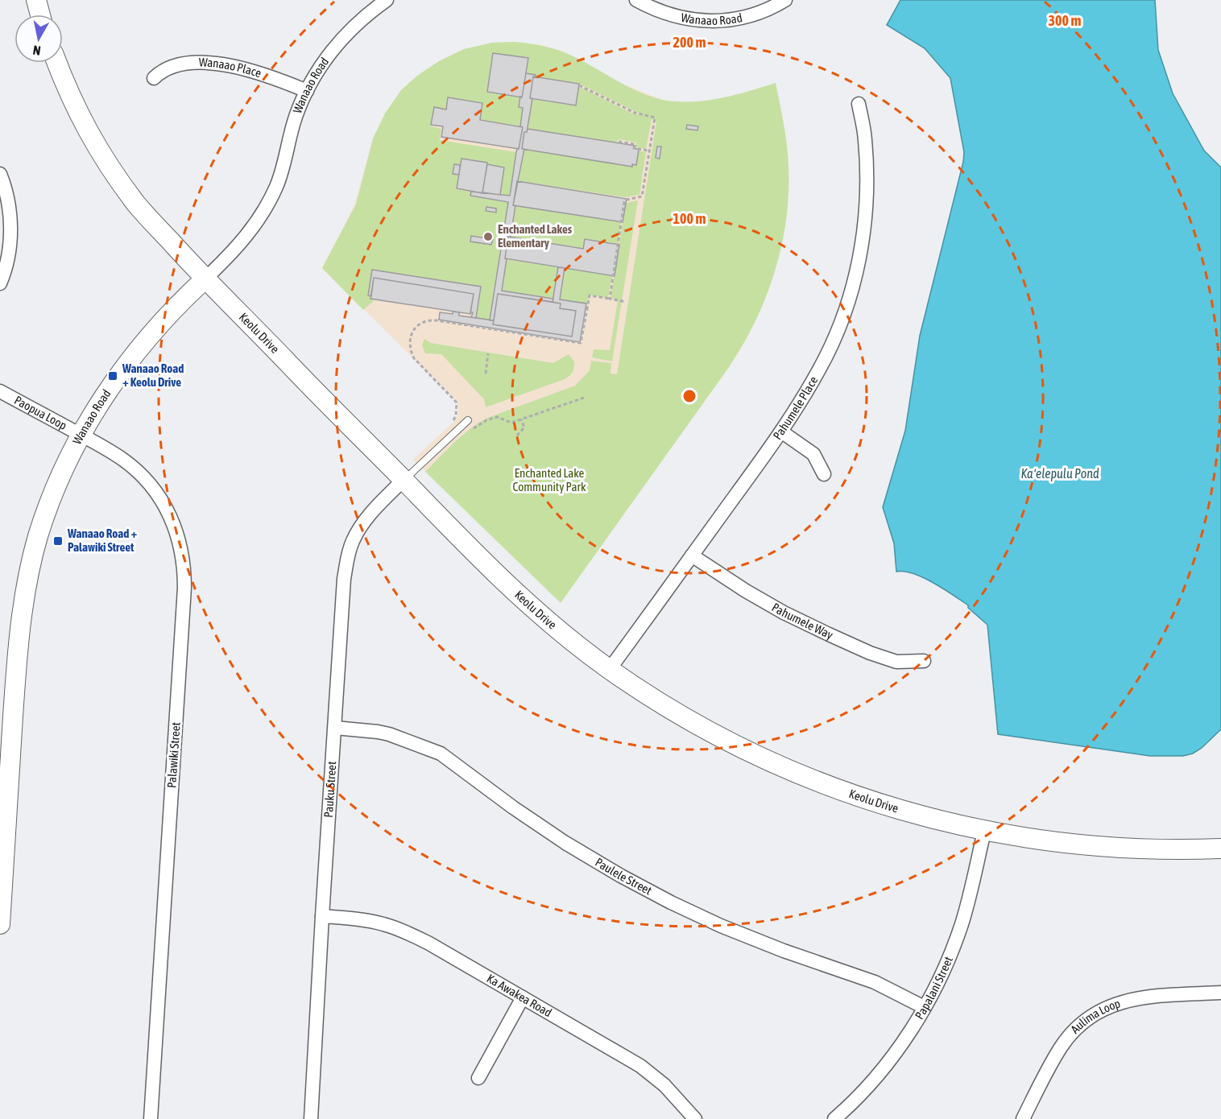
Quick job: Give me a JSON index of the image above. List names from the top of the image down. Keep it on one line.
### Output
{"streets":{"main road":["Wanaao Road","Keolu Drive"],"street":["Wanaao Place","Pahumele Place","Paopua Loop","Pahumele Way","Palawiki Street","Pauku Street","Paulele Street","Papalani Street","Ka Awakea Road","Aulima Loop"]},"crossings":[["Wanaao Road","Wanaao Place"],["Wanaao Road","Keolu Drive"],["Wanaao Road","Paopua Loop"],["Wanaao Road","Palawiki Street"],["Keolu Drive","Pahumele Place"],["Keolu Drive","Pauku Street"],["Keolu Drive","Papalani Street"],["Pahumele Place","Pahumele Way"],["Paopua Loop","Palawiki Street"],["Pauku Street","Paulele Street"],["Pauku Street","Ka Awakea Road"],["Paulele Street","Papalani Street"]],"water":["Kaʻelepulu Pond"],"parks":["Enchanted Lake Community Park"],"places":{"other":["Enchanted Lakes Elementary"],"transit":["Wanaao Road + Keolu Drive","Wanaao Road + Palawiki Street"]},"north":"bottom","rings":["300 m","200 m","100 m"]}
